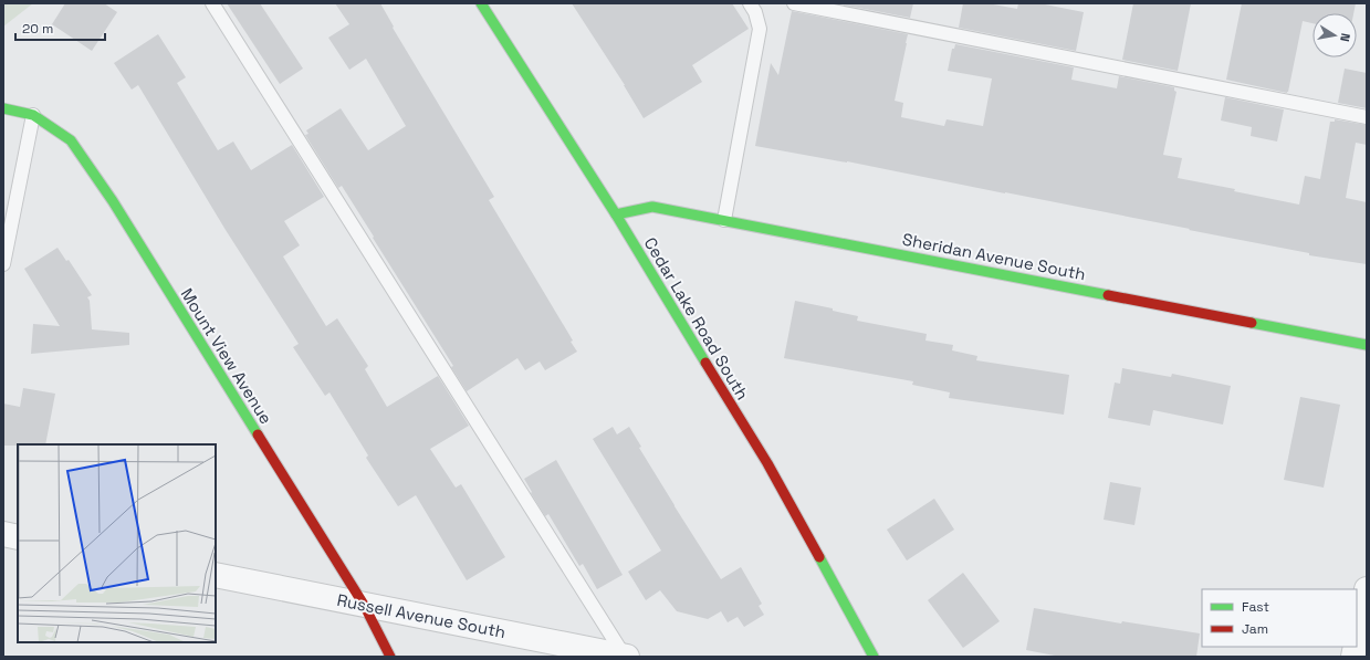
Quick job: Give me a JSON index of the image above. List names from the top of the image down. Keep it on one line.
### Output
{"streets":{"street":["Sheridan Avenue South","Cedar Lake Road South","Mount View Avenue","Russell Avenue South"]},"crossings":[["Sheridan Avenue South","Cedar Lake Road South"],["Mount View Avenue","Russell Avenue South"]],"legend":["Fast","Jam"],"scale_bar":"20 m","north":"right"}
